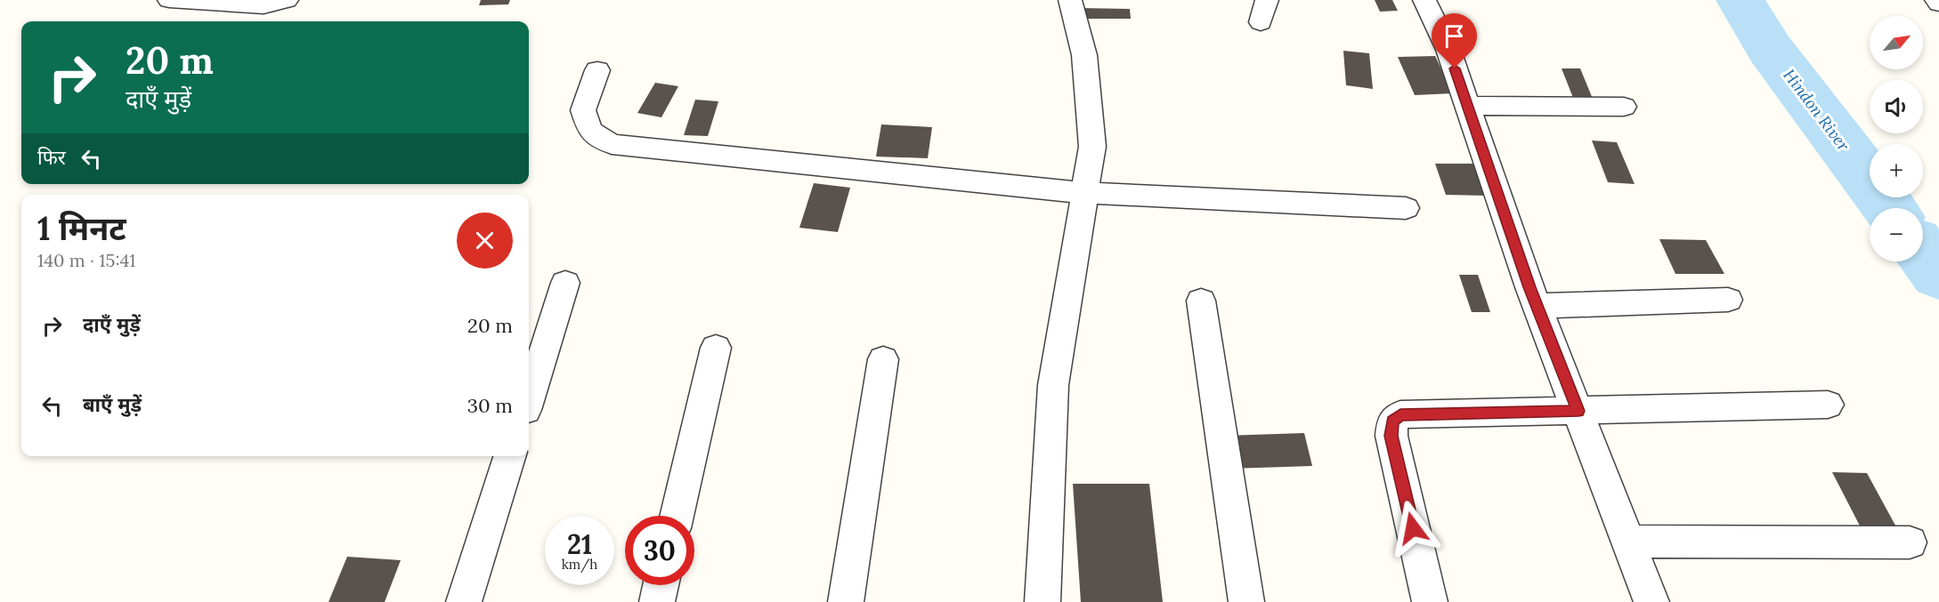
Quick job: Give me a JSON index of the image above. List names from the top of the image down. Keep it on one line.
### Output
{"water":["Hindon River"],"north":"top right","page":{"map_buttons":["+","−"],"turn":["20 m","दाएँ मुड़ें"],"then":"फिर","heading":["1 मिनट","140 m · 15:41"],"list":[{"name":"दाएँ मुड़ें","value":"20 m"},{"name":"बाएँ मुड़ें","value":"30 m"}],"speed":"21 km/h","limit":"30"}}
